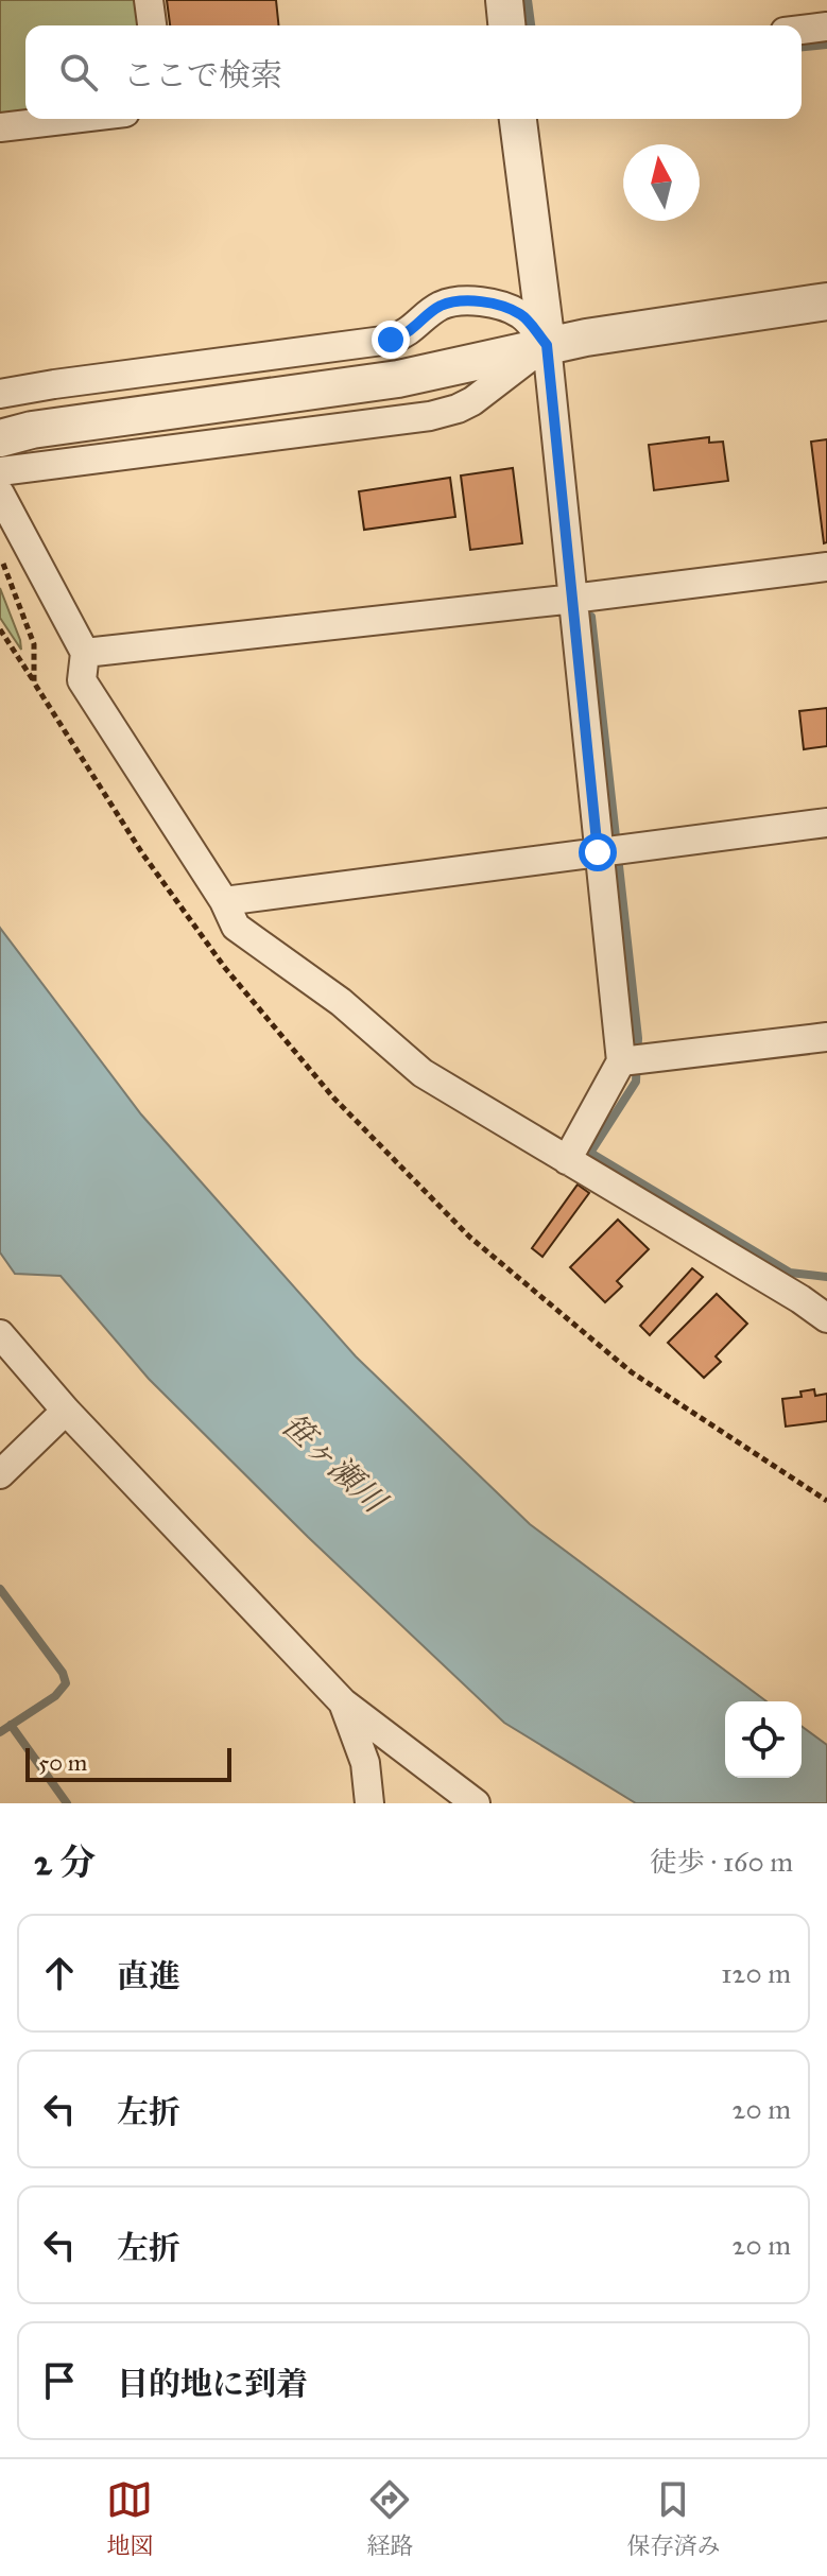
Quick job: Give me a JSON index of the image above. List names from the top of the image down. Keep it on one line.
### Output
{"water":["笹ヶ瀬川"],"scale_bar":"50 m","north":"top","page":{"search":"ここで検索","scale":"50 m","heading":["2 分","徒歩 · 160 m"],"list":[["直進","120 m"],["左折","20 m"],["左折","20 m"],"目的地に到着"],"nav":["地図","経路","保存済み"]}}
